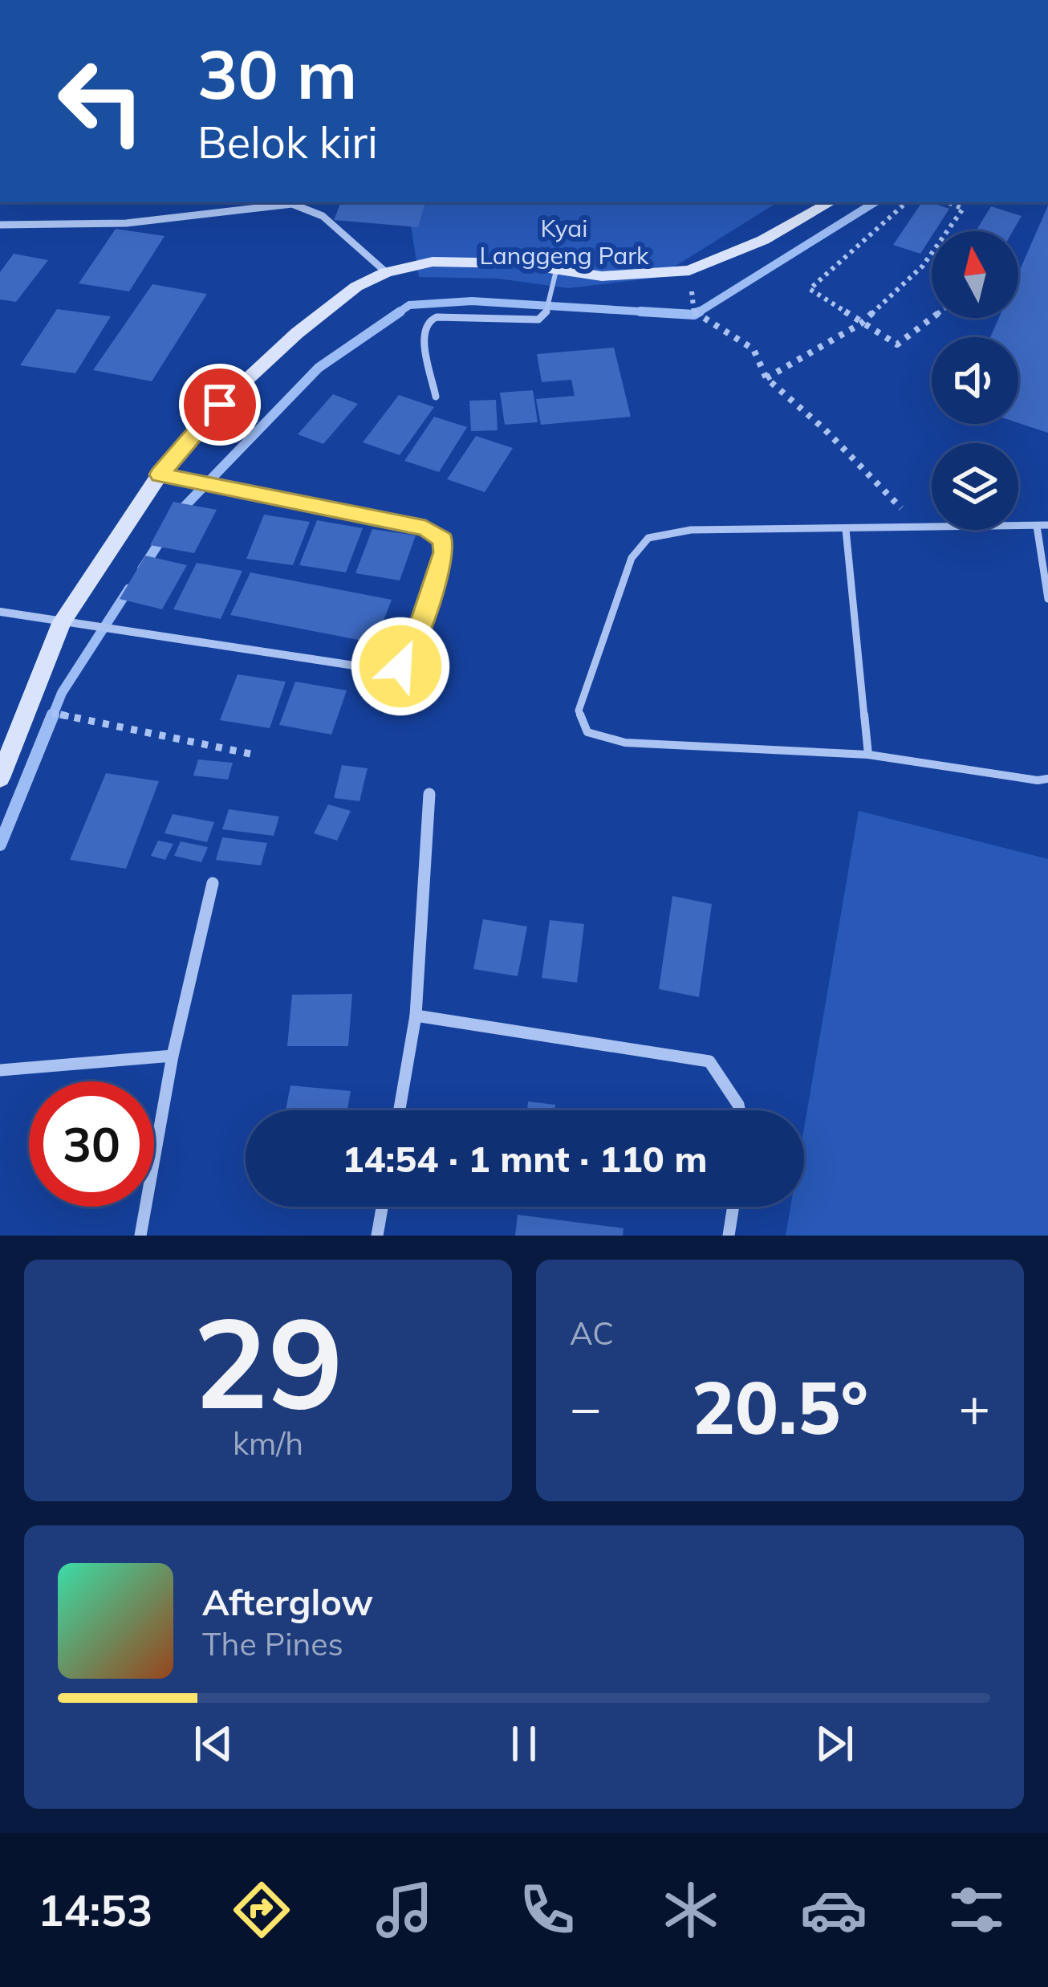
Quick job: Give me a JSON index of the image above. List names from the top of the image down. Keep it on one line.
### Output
{"parks":["Kyai Langgeng Park"],"north":"top","page":{"turn":["30 m","Belok kiri"],"limit":"30","trip":"14:54 · 1 mnt · 110 m","tile":[["29","km/h"],"AC"],"heat":["−","20.5°","+"],"song":["Afterglow","The Pines"],"tabs":"14:53"}}
